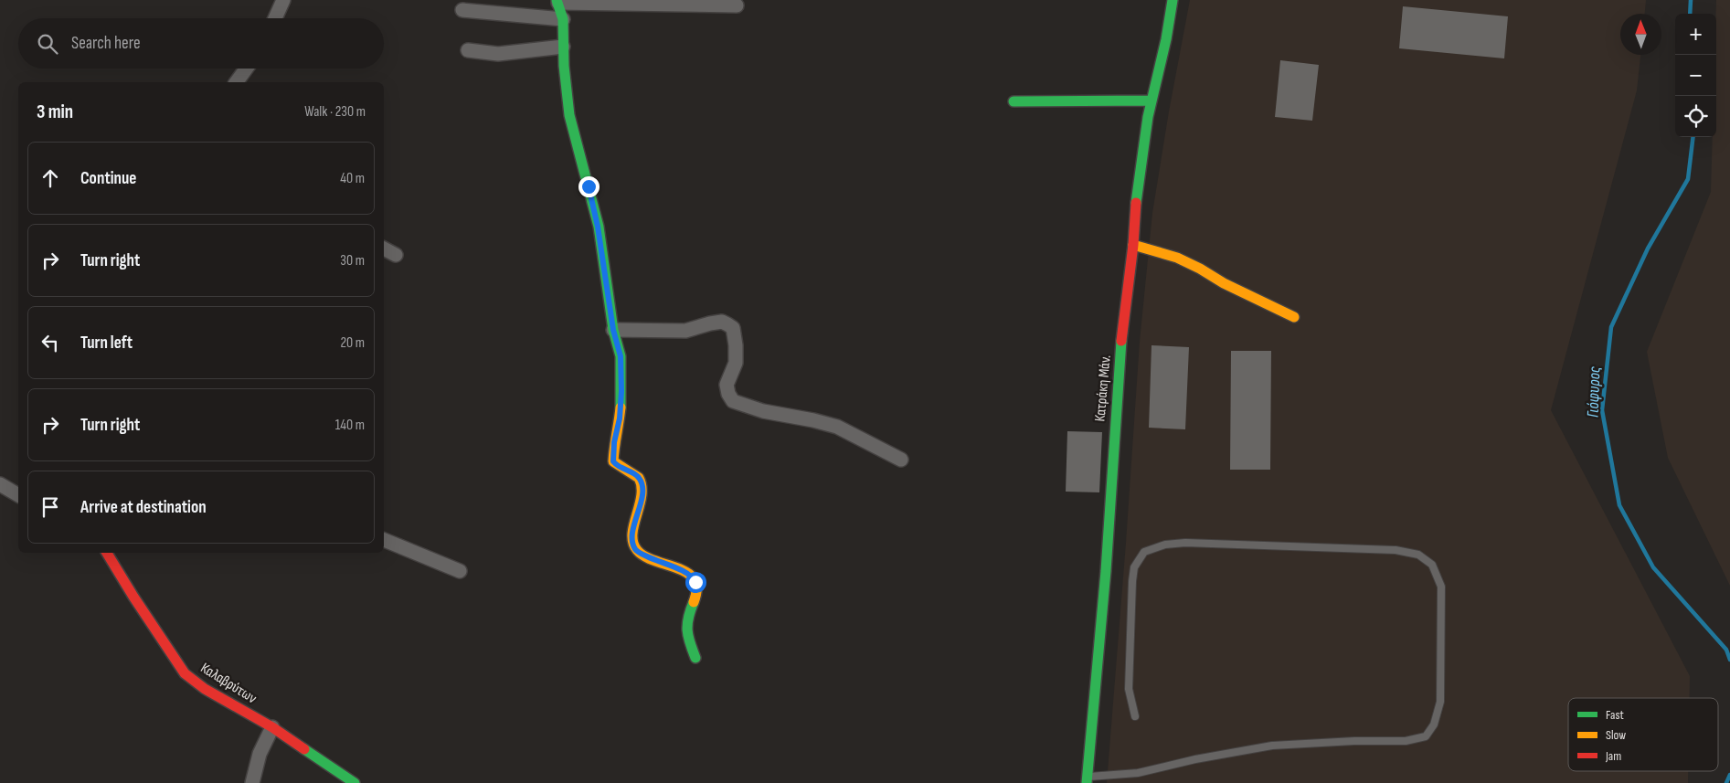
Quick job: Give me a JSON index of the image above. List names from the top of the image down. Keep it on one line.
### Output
{"streets":{"street":["Κατράκη Μάν.","Καλαβρύτων"]},"water":["Γιόφυρος"],"legend":["Fast","Slow","Jam"],"north":"top","page":{"map_buttons":["+","−"],"search":"Search here","heading":["3 min","Walk · 230 m"],"list":[["Continue","40 m"],["Turn right","30 m"],["Turn left","20 m"],["Turn right","140 m"],"Arrive at destination"]}}
